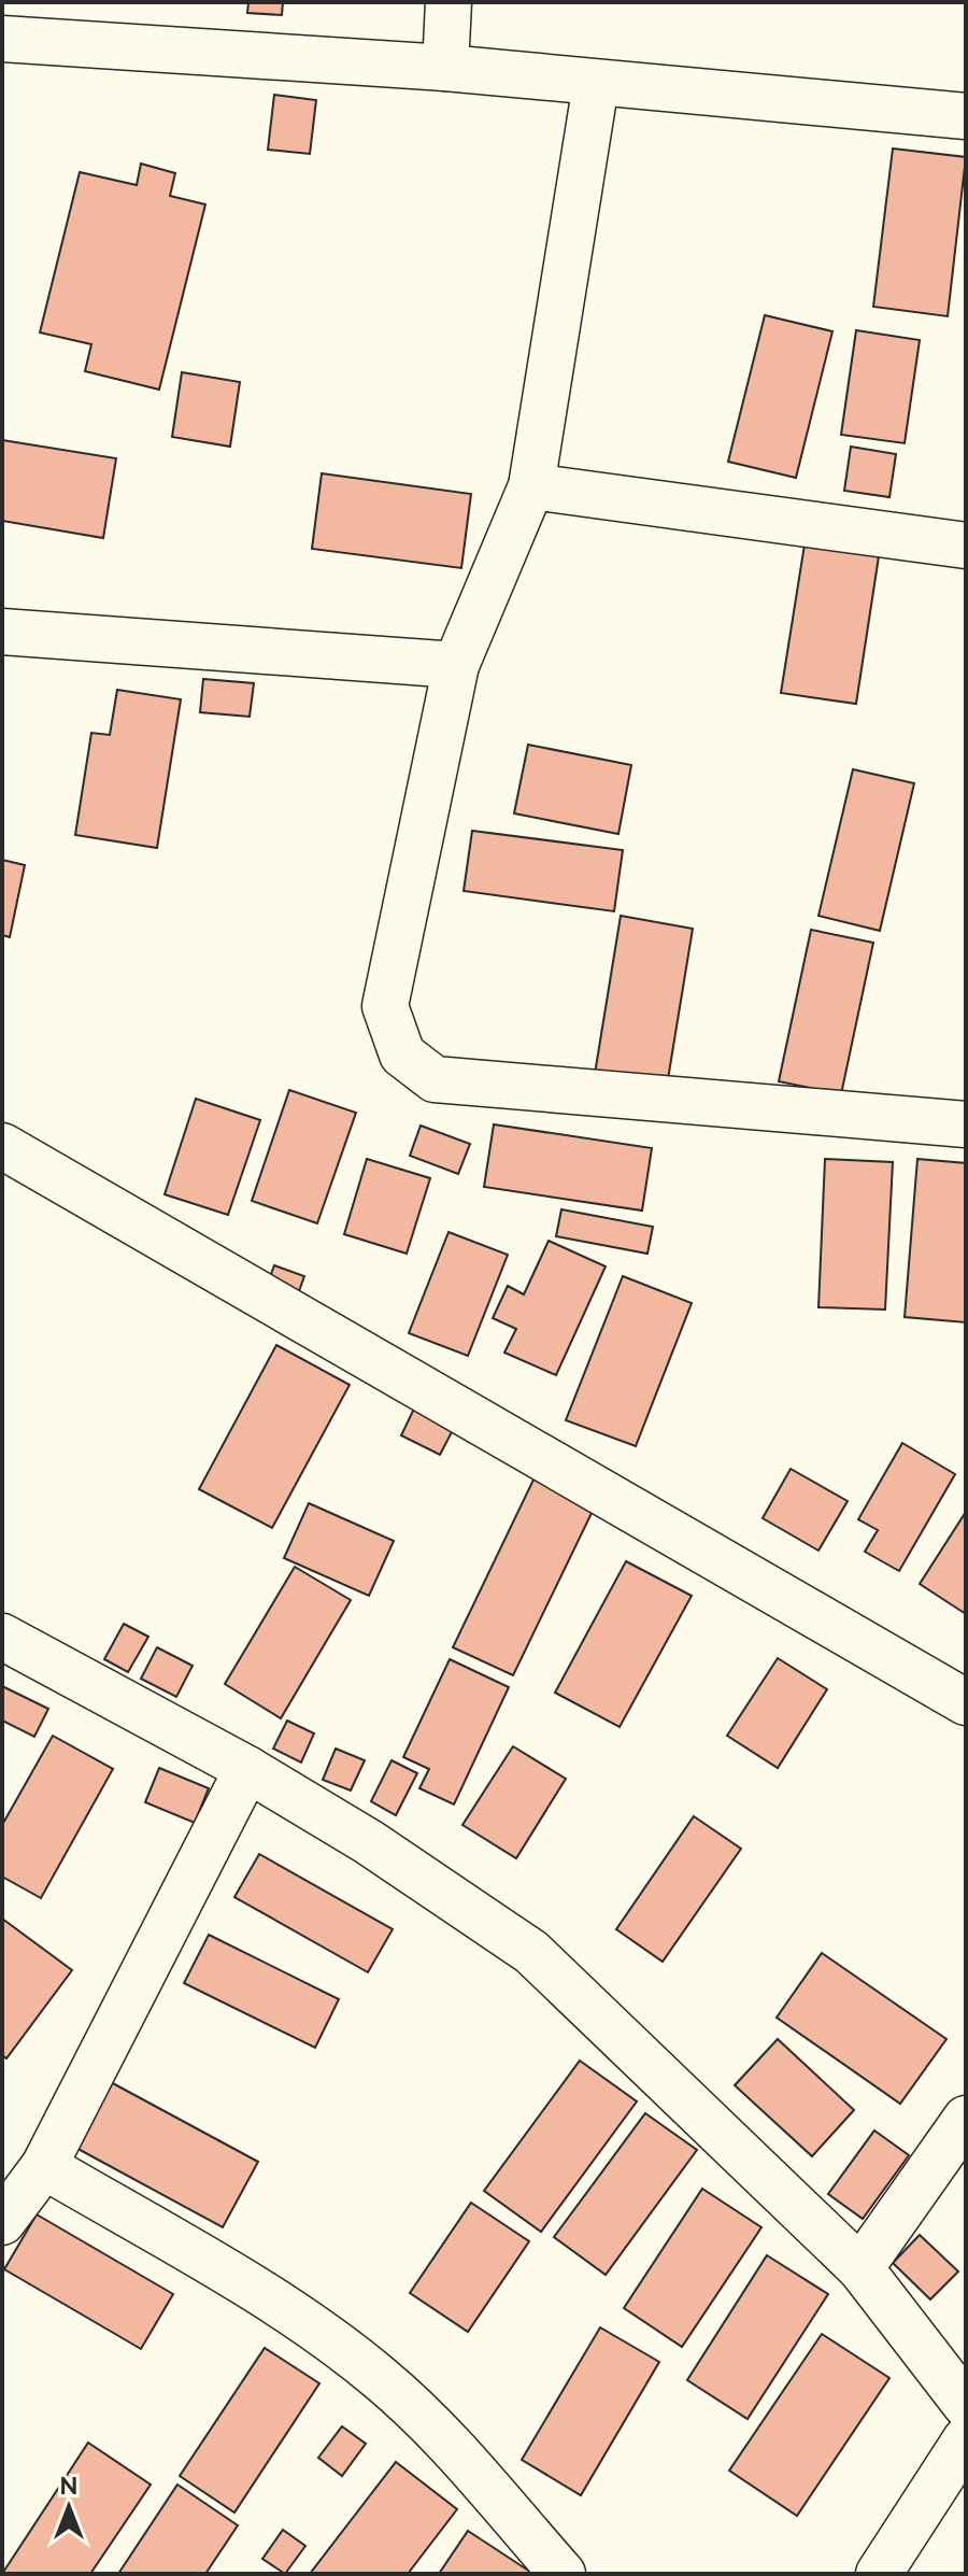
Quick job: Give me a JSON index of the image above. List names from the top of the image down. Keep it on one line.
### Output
{"north":"top"}
